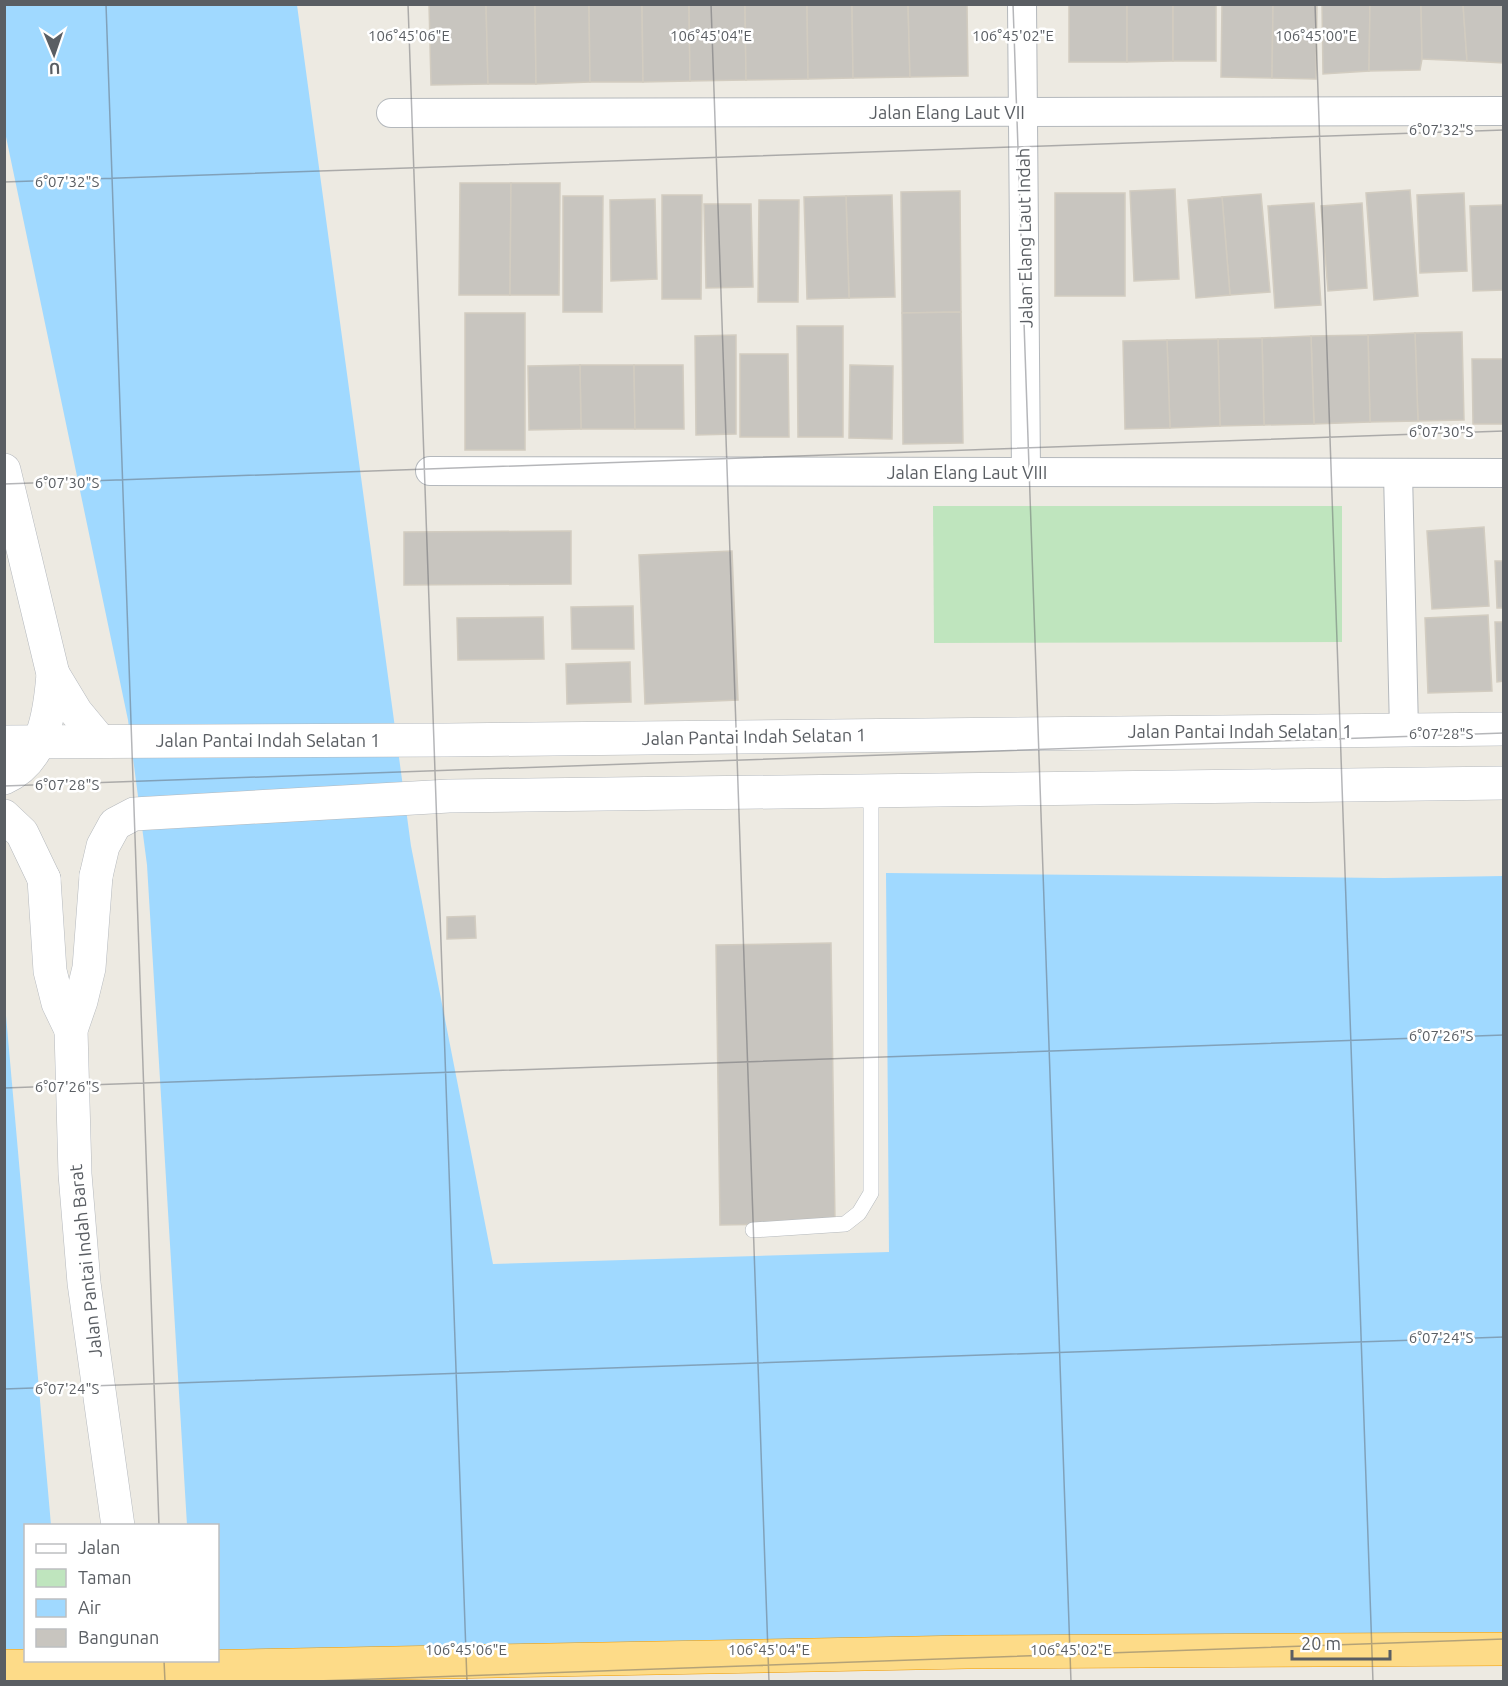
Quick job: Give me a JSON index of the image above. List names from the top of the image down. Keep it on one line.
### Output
{"streets":{"street":["Jalan Elang Laut VII","Jalan Elang Laut Indah","Jalan Elang Laut VIII","Jalan Pantai Indah Selatan 1","Jalan Pantai Indah Barat"]},"crossings":[["Jalan Elang Laut VII","Jalan Elang Laut Indah"],["Jalan Elang Laut Indah","Jalan Elang Laut VIII"]],"legend":["Jalan","Taman","Air","Bangunan"],"scale_bar":"20 m","north":"bottom","coordinates":["106°45'06\"E","106°45'04\"E","106°45'02\"E","106°45'00\"E","6°07'32\"S","6°07'30\"S","6°07'28\"S","6°07'26\"S","6°07'24\"S"]}
